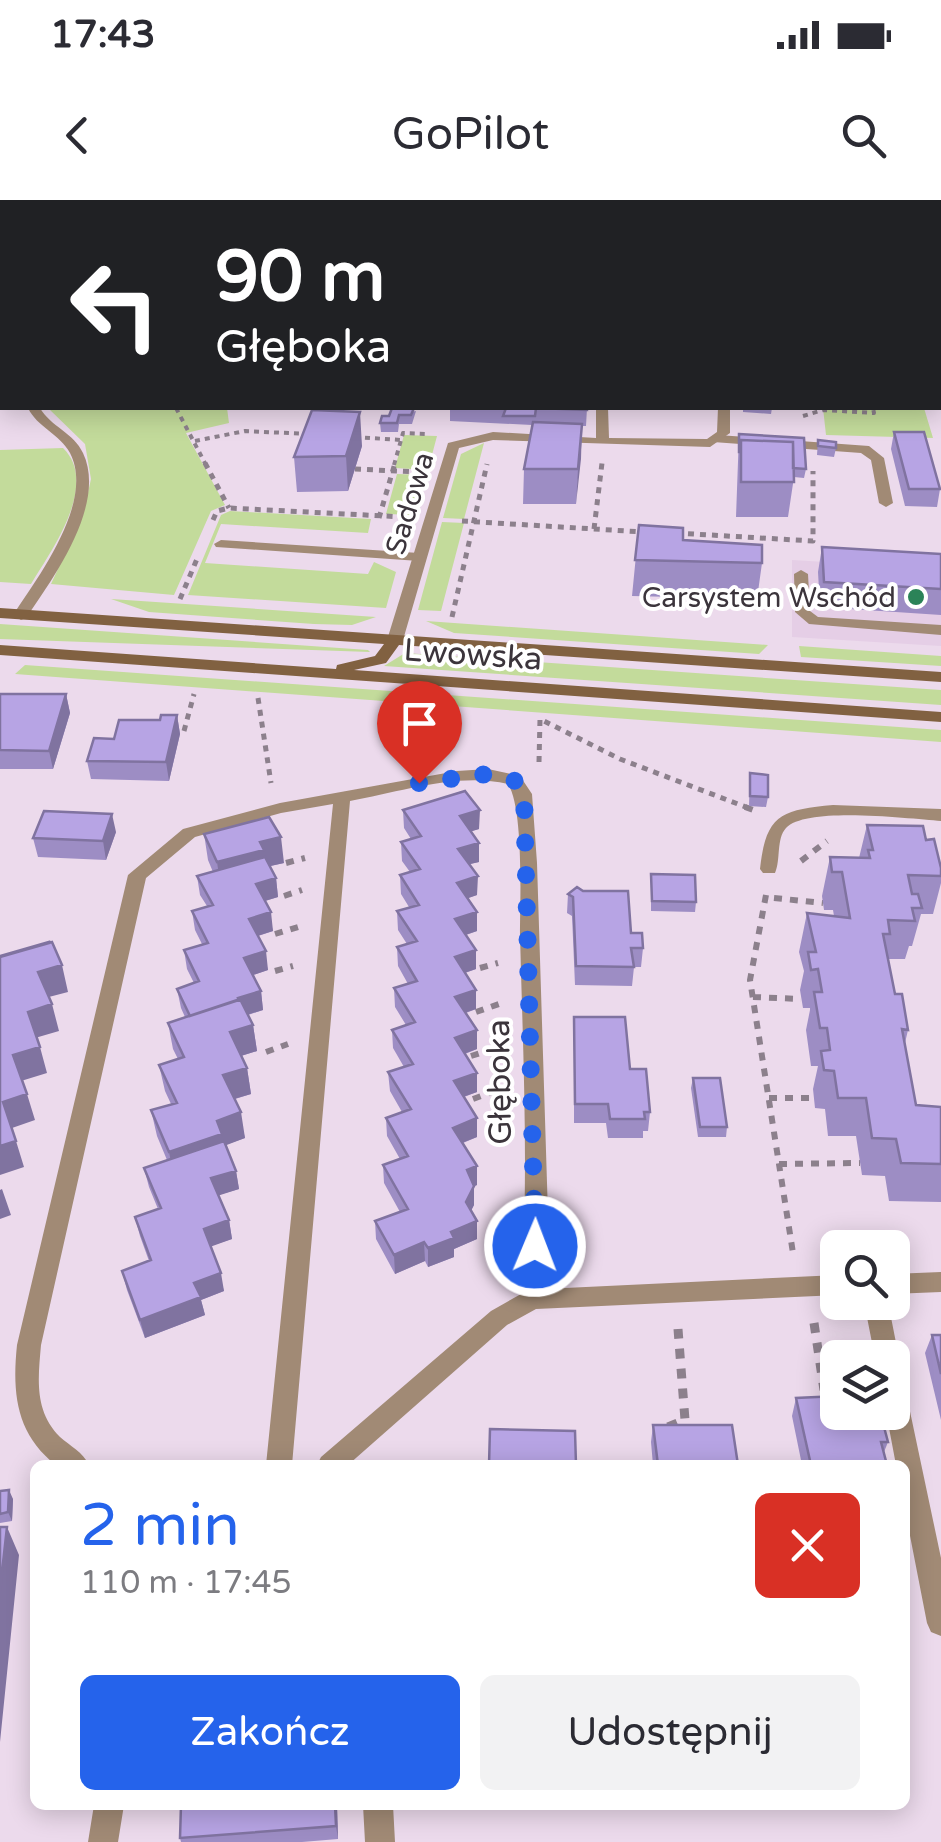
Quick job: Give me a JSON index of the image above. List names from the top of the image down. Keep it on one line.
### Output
{"streets":{"main road":["Lwowska"],"street":["Sadowa","Głęboka"]},"crossings":[["Sadowa","Lwowska"]],"places":["Carsystem Wschód"],"page":{"status":"17:43","header":"GoPilot","turn":["90 m","Głęboka"],"heading":["2 min","110 m · 17:45"],"buttons":["Zakończ","Udostępnij"]}}
